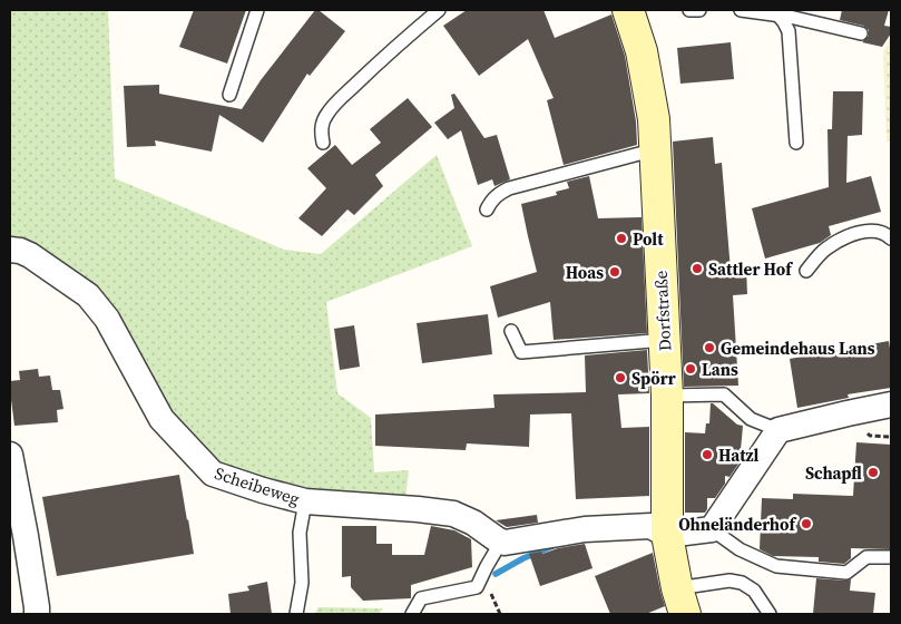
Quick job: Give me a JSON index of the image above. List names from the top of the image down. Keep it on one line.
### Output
{"streets":{"main road":["Dorfstraße"],"street":["Scheibeweg"]},"places":["Polt","Sattler Hof","Hoas","Gemeindehaus Lans","Lans","Spörr","Hatzl","Schapfl","Ohneländerhof"]}
